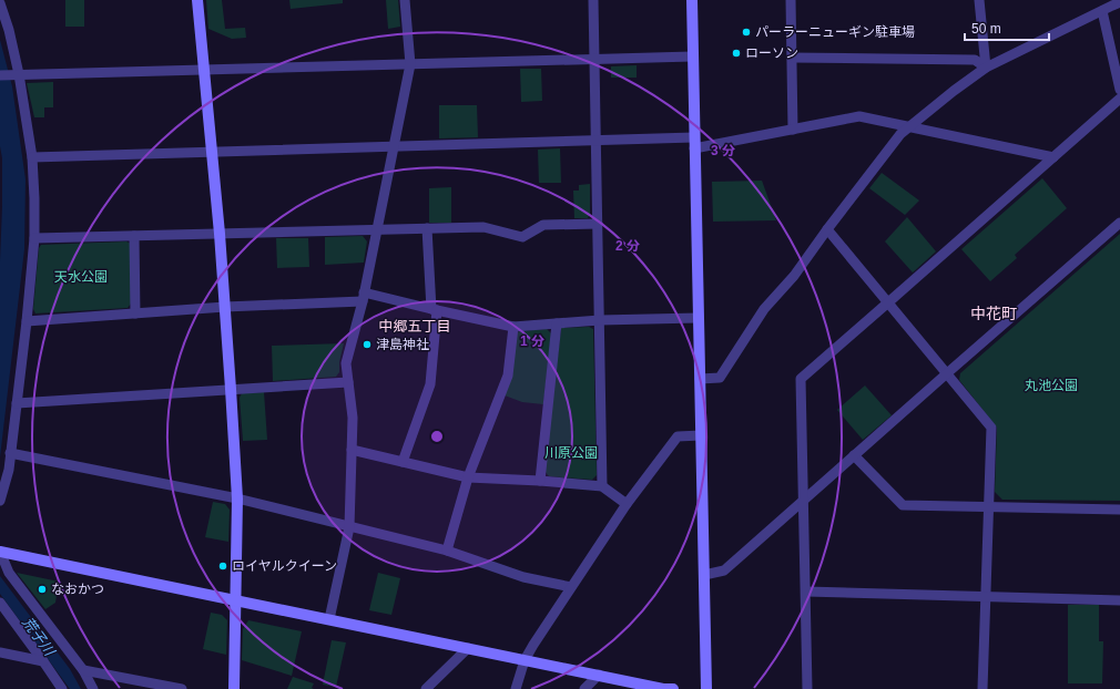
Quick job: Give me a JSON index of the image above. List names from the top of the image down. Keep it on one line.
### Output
{"districts":["中花町","中郷五丁目"],"water":["荒子川"],"parks":["天水公園","丸池公園","川原公園"],"places":["パーラーニューギン駐車場","ローソン","津島神社","ロイヤルクイーン","なおかつ"],"scale_bar":"50 m","rings":["3 分","2 分","1 分"]}
